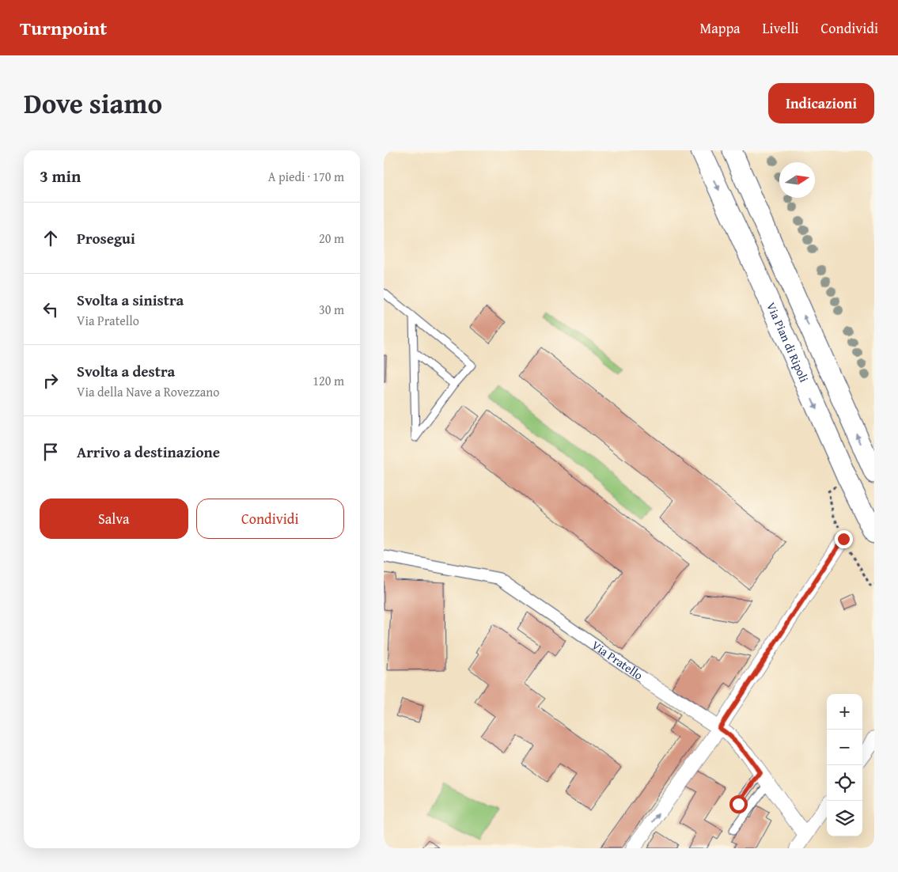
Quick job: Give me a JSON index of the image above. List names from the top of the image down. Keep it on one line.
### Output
{"streets":{"main road":["Via Pian di Ripoli"],"street":["Via Pratello"]},"north":"right","page":{"header":"Turnpoint","nav":["Mappa","Livelli","Condividi"],"title":"Dove siamo","buttons":["Indicazioni",["Salva","Condividi"]],"heading":["3 min","A piedi · 170 m"],"list":[["Prosegui","20 m"],["Svolta a sinistra","Via Pratello","30 m"],["Svolta a destra","Via della Nave a Rovezzano","120 m"],"Arrivo a destinazione"],"map_buttons":["+","−"]}}
